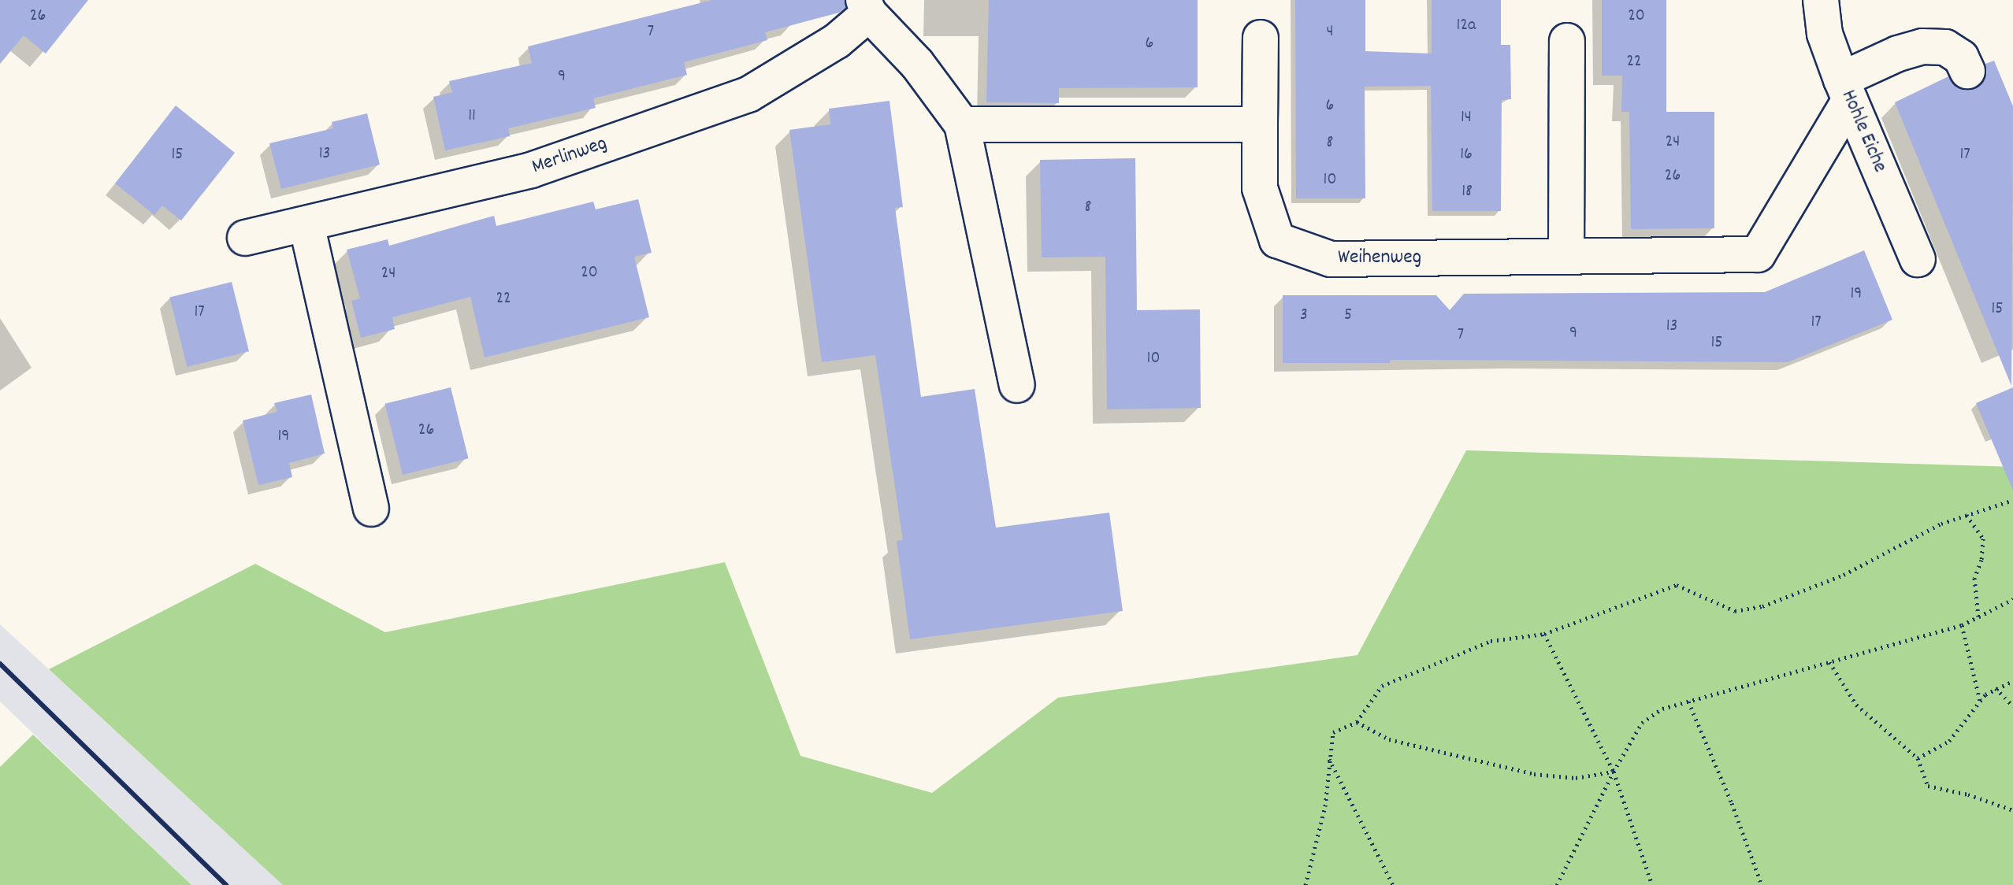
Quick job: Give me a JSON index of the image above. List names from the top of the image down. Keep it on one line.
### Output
{"streets":{"street":["Hohle Eiche","Merlinweg","Weihenweg"]},"crossings":[["Hohle Eiche","Weihenweg"]],"house_numbers":["26","20","12a","7","4","6","22","9","6","11","14","24","8","13","15","16","17","26","10","18","8","20","24","19","22","15","17","3","5","17","13","9","7","15","10","26","19"]}
